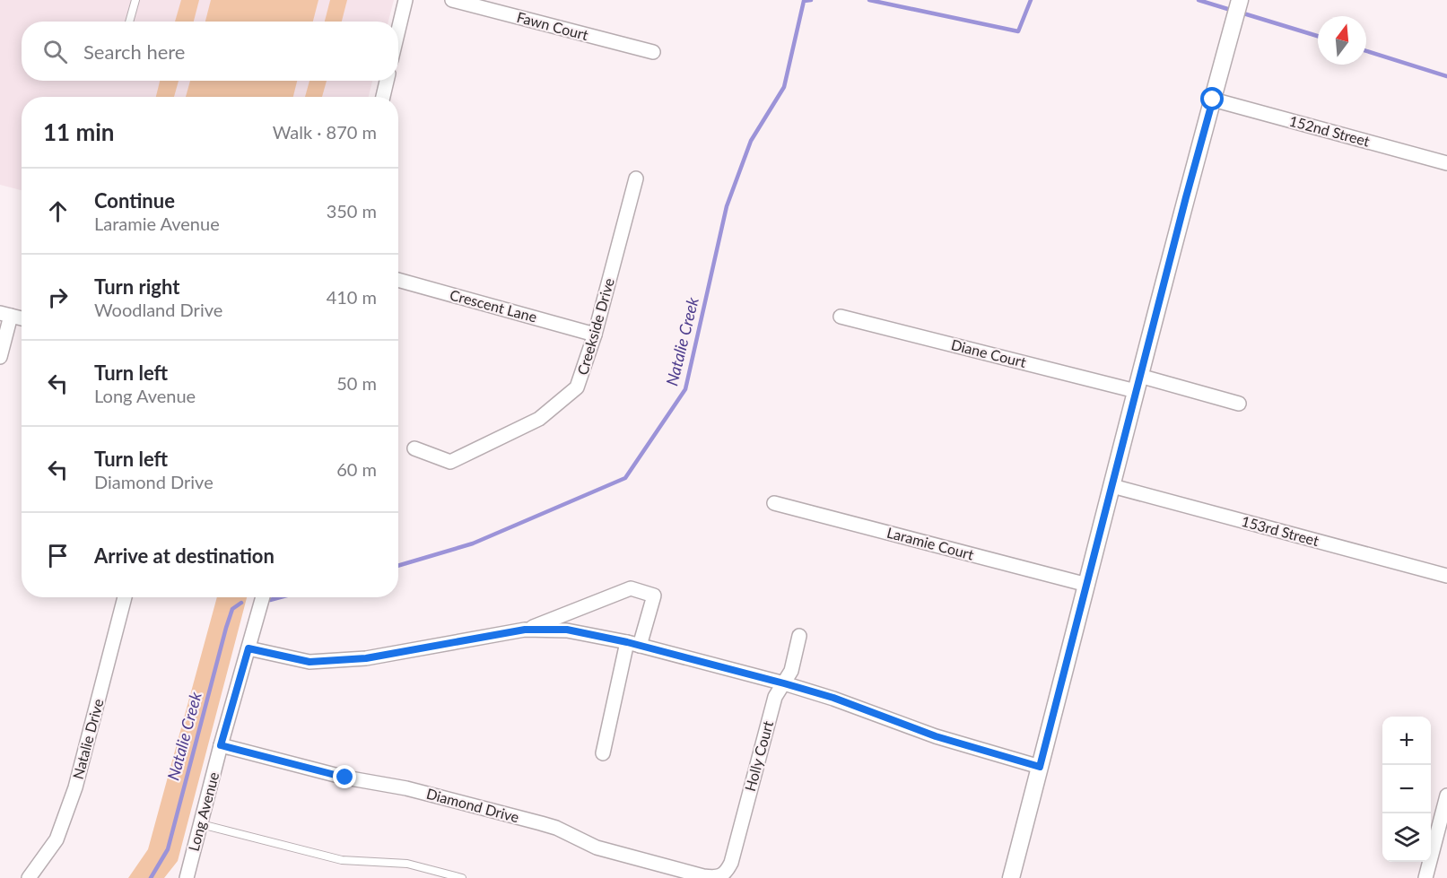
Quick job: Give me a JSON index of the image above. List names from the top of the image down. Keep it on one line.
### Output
{"streets":{"street":["Fawn Court","152nd Street","Crescent Lane","Creekside Drive","Diane Court","153rd Street","Laramie Court","Natalie Drive","Holly Court","Diamond Drive","Long Avenue"]},"crossings":[["Crescent Lane","Creekside Drive"],["Holly Court","Diamond Drive"],["Diamond Drive","Long Avenue"]],"water":["Natalie Creek"],"north":"top","page":{"search":"Search here","heading":["11 min","Walk · 870 m"],"list":[["Continue","Laramie Avenue","350 m"],["Turn right","Woodland Drive","410 m"],["Turn left","Long Avenue","50 m"],["Turn left","Diamond Drive","60 m"],"Arrive at destination"],"map_buttons":["+","−"]}}
